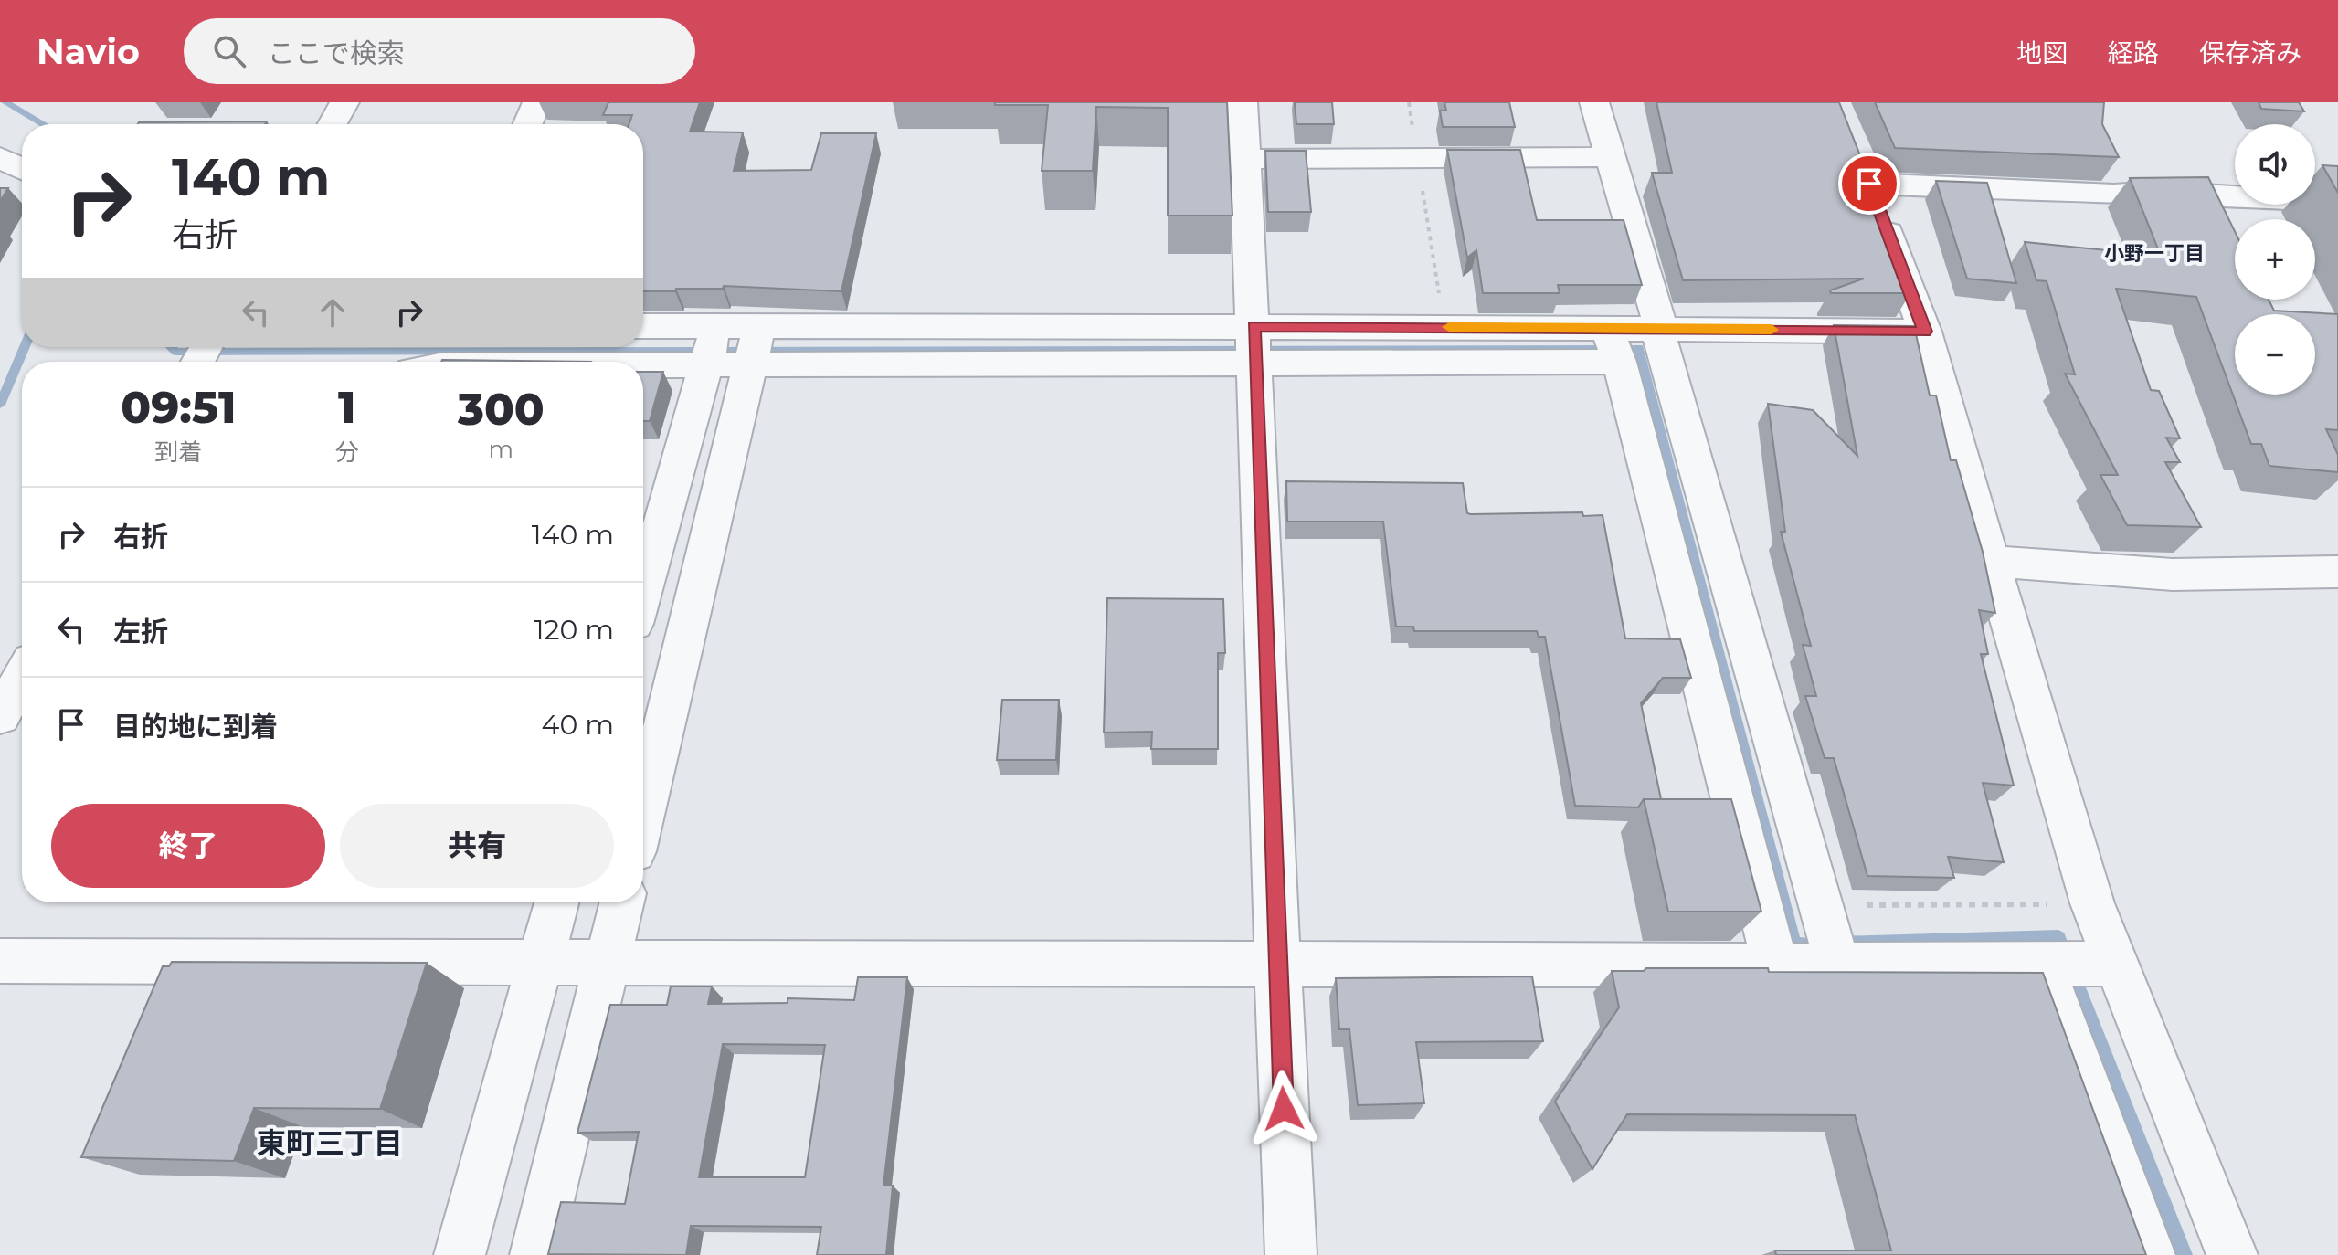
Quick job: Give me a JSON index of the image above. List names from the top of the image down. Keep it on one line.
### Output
{"districts":["小野一丁目","東町三丁目"],"page":{"header":"Navio","search":"ここで検索","nav":["地図","経路","保存済み"],"map_buttons":["+","−"],"turn":["140 m","右折"],"eta":["09:51","到着","1","分","300","m"],"list":[{"name":"右折","value":"140 m"},{"name":"左折","value":"120 m"},{"name":"目的地に到着","value":"40 m"}],"buttons":["終了","共有"]}}
